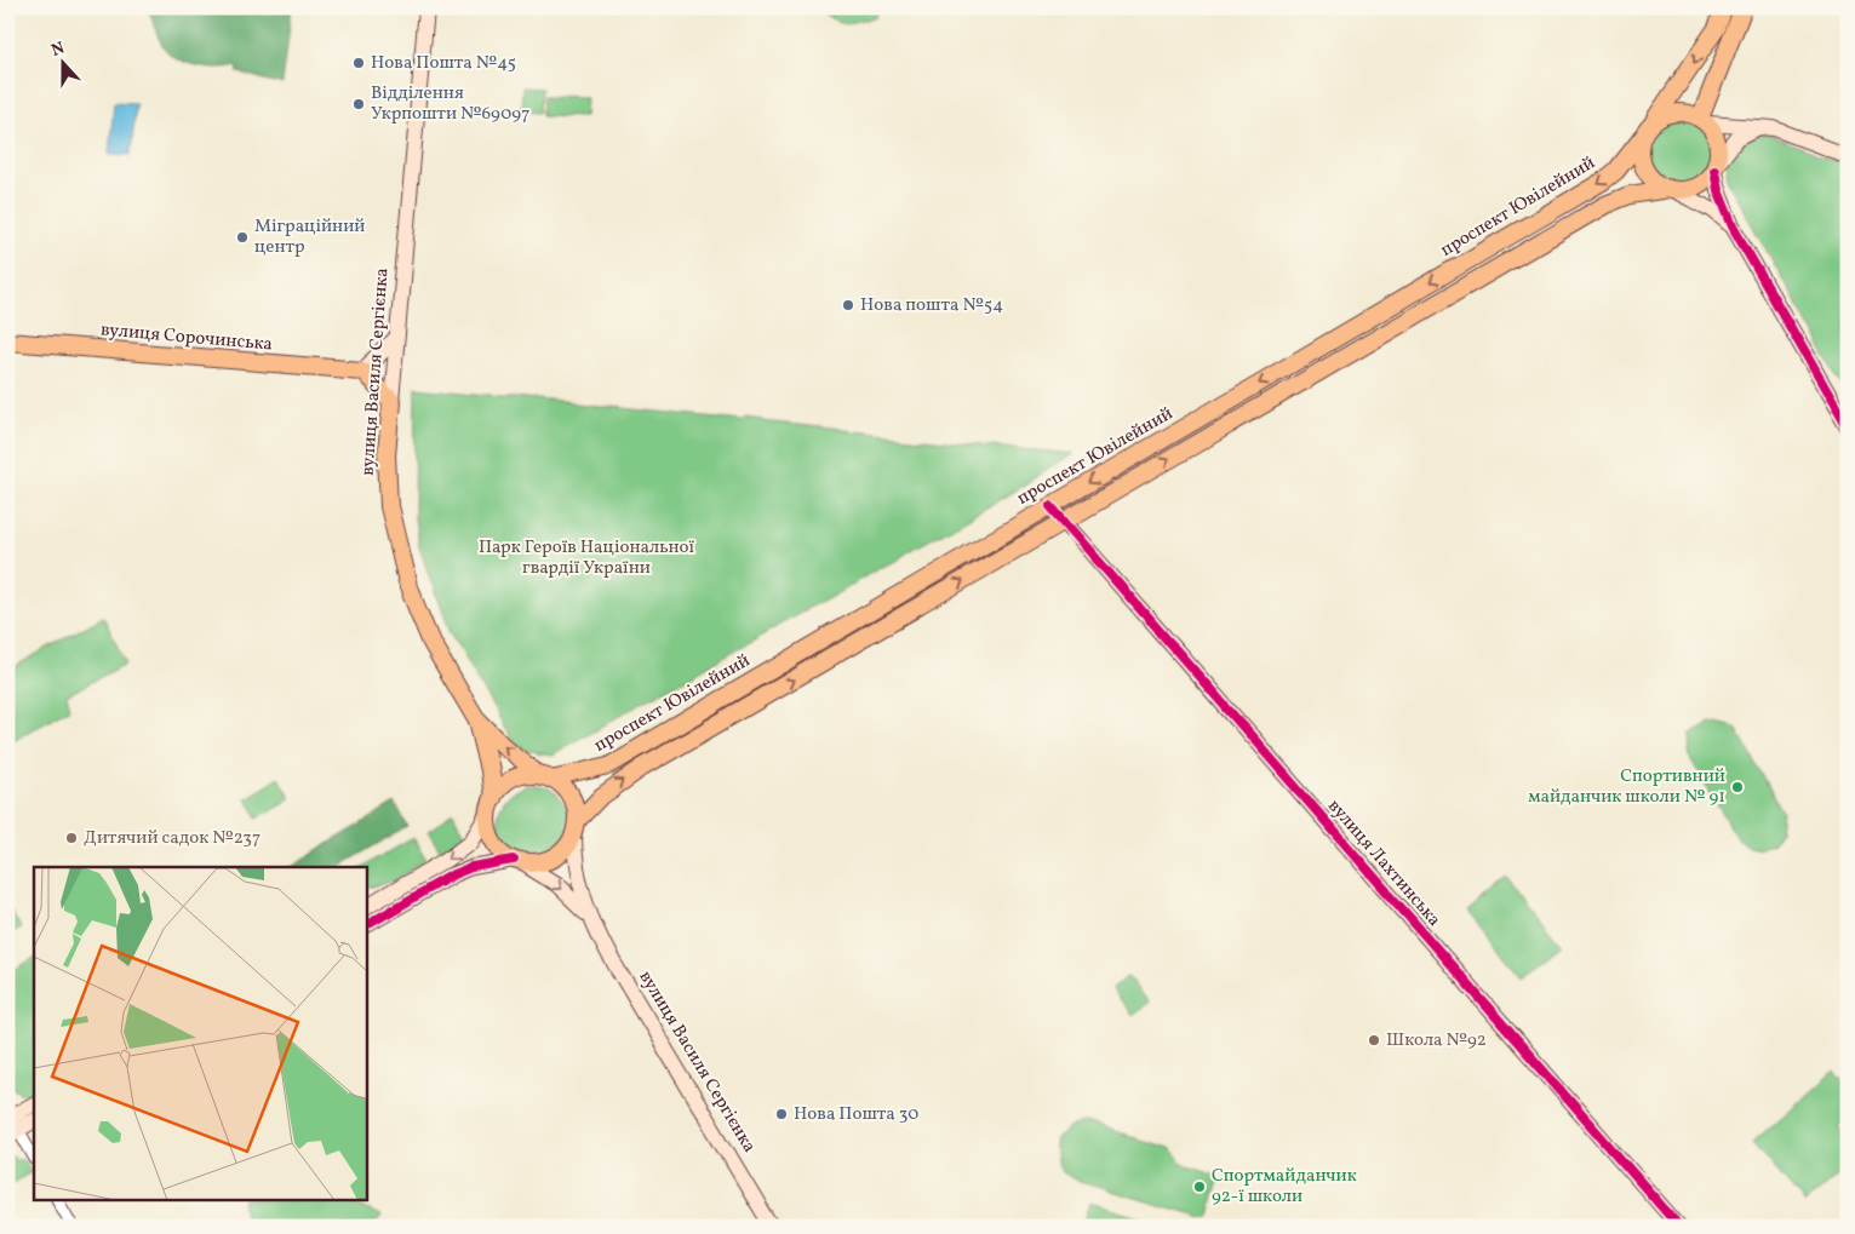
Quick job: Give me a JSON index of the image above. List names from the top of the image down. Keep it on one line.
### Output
{"streets":{"main road":["проспект Ювілейний","вулиця Сорочинська","вулиця Василя Сергієнка"],"street":["вулиця Лахтинська"]},"crossings":[["проспект Ювілейний","вулиця Василя Сергієнка"],["проспект Ювілейний","вулиця Лахтинська"]],"parks":["Парк Героїв Національної гвардії України"],"places":["Нова Пошта №45","Відділення Укрпошти №69097","Міграційний центр","Нова пошта №54","Спортивний майданчик школи № 91","Дитячий садок №237","Школа №92","Нова Пошта 30","Спортмайданчик 92-ї школи"],"north":"top"}
